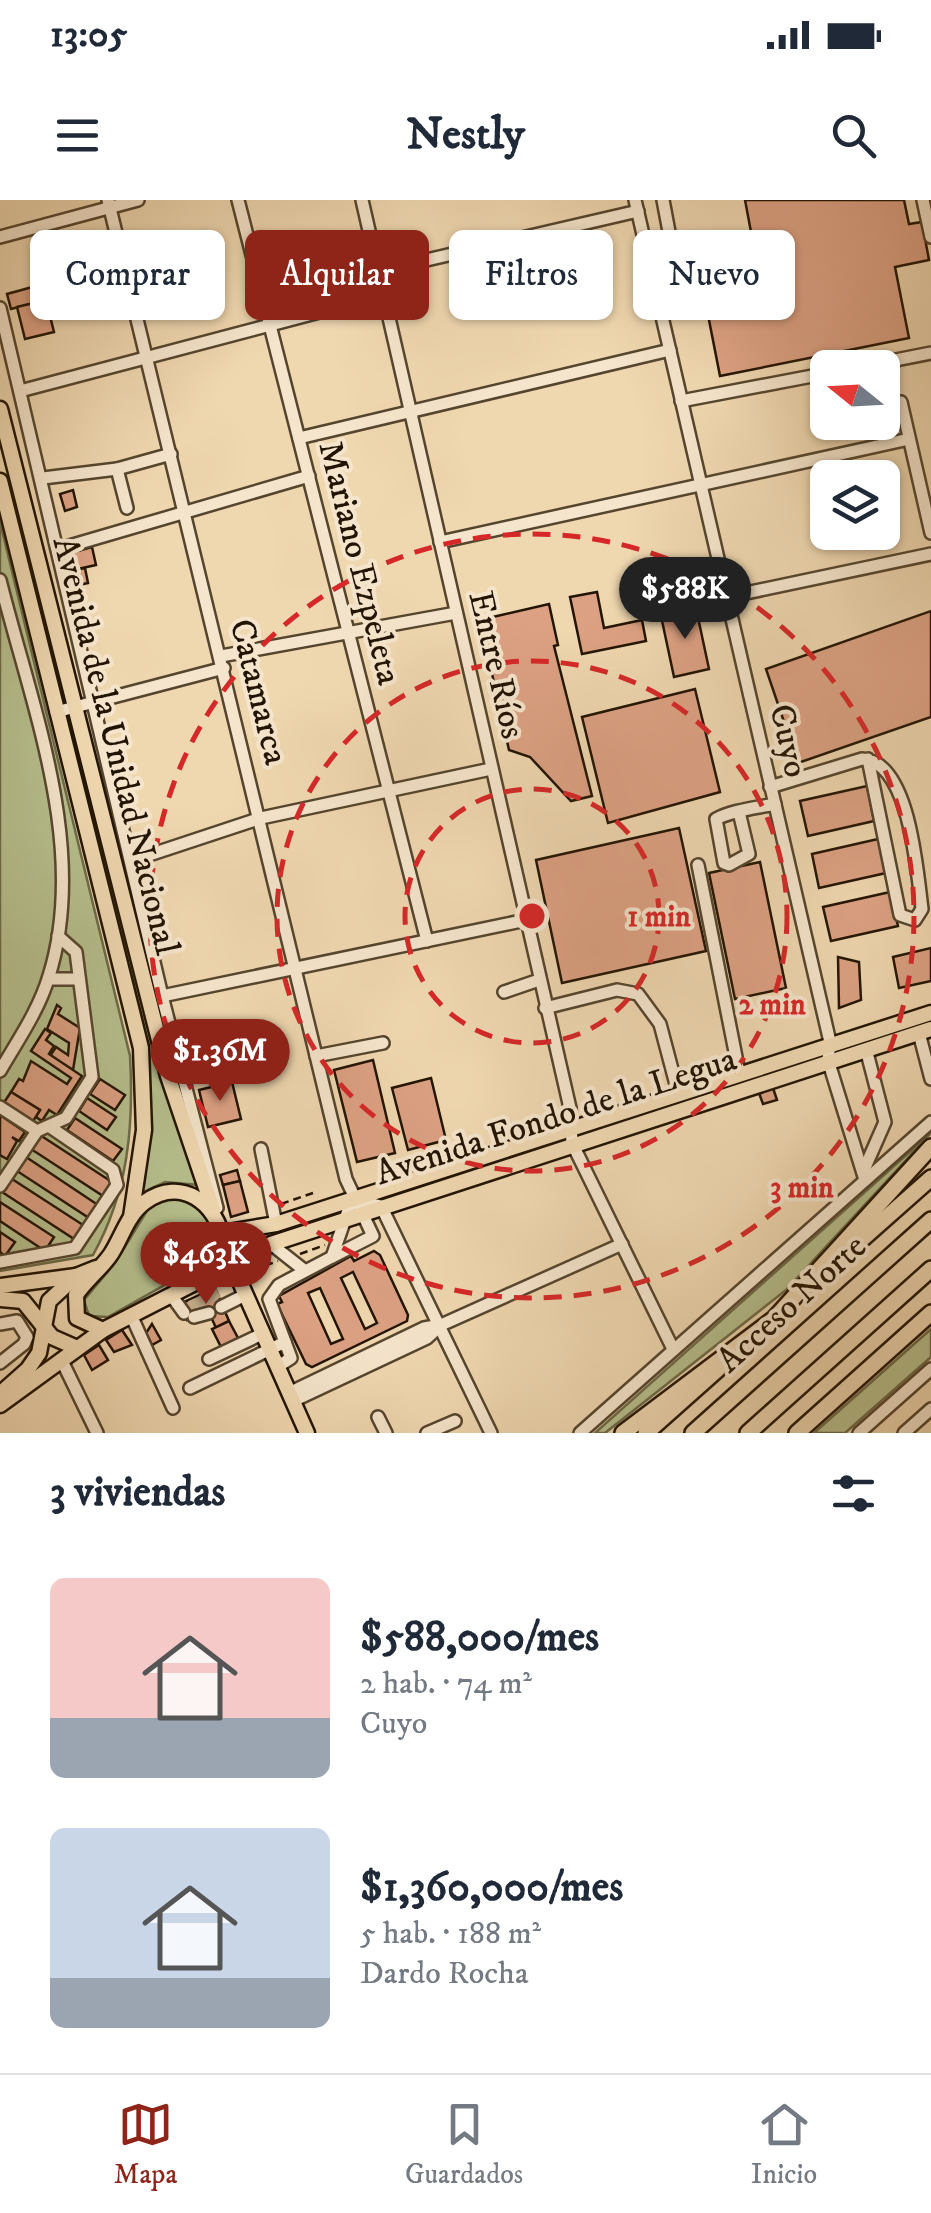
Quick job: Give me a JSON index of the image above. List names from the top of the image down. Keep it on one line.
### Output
{"streets":{"highway":["Acceso Norte"],"main road":["Avenida de la Unidad Nacional","Avenida Fondo de la Legua"],"street":["Mariano Ezpeleta","Entre Ríos","Catamarca","Cuyo"]},"crossings":[["Entre Ríos","Avenida Fondo de la Legua"],["Catamarca","Avenida Fondo de la Legua"],["Cuyo","Avenida Fondo de la Legua"],["Avenida de la Unidad Nacional","Avenida Fondo de la Legua"]],"north":"left","page":{"status":"13:05","header":"Nestly","chip":["Comprar","Alquilar","Filtros","Nuevo"],"price":["$588K","$1.36M","$463K"],"heading":"3 viviendas","list":[{"name":"$588,000/mes","note":"2 hab. · 74 m² · Cuyo"},{"name":"$1,360,000/mes","note":"5 hab. · 188 m² · Dardo Rocha"}],"tabs":["Mapa","Guardados","Inicio"]},"rings":["1 min","2 min","3 min"]}
